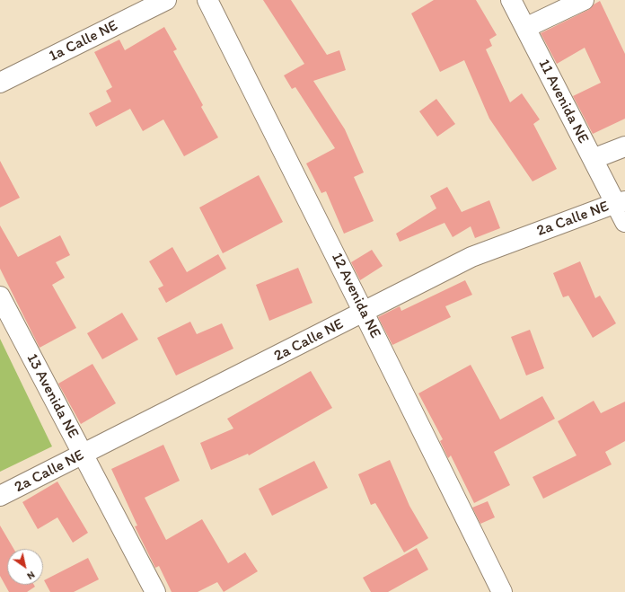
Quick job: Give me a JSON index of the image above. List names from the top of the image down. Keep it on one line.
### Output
{"streets":{"street":["1a Calle NE","11 Avenida NE","2a Calle NE","12 Avenida NE","13 Avenida NE"]},"crossings":[["11 Avenida NE","2a Calle NE"],["2a Calle NE","12 Avenida NE"],["2a Calle NE","13 Avenida NE"]],"north":"bottom right"}
